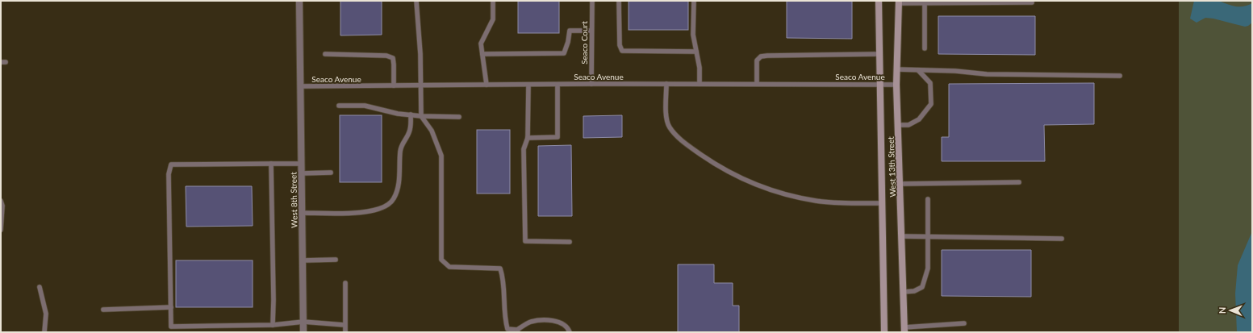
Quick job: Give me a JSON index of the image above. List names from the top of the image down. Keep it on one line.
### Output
{"streets":{"main road":["West 13th Street"],"street":["West 8th Street"],"lane":["Seaco Court","Seaco Avenue"]},"crossings":[["Seaco Court","Seaco Avenue"],["Seaco Avenue","West 13th Street"],["Seaco Avenue","West 8th Street"]],"north":"left"}
